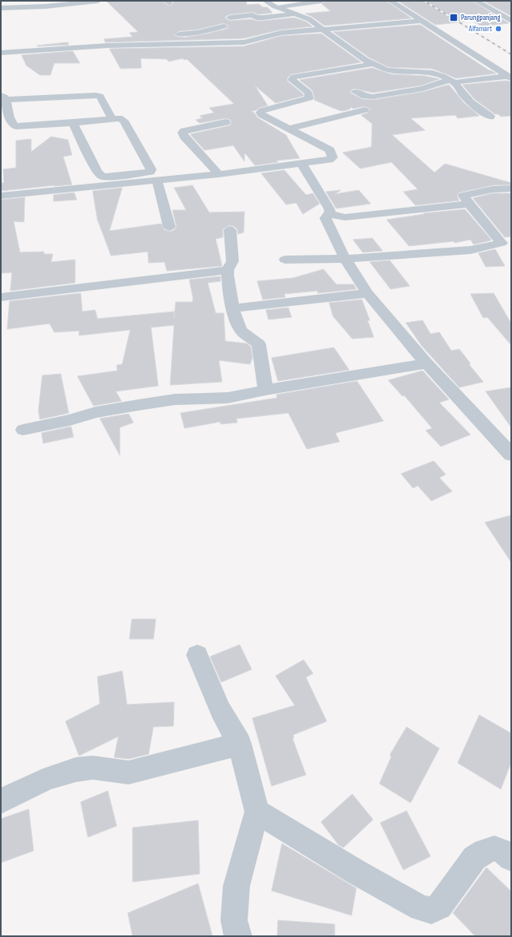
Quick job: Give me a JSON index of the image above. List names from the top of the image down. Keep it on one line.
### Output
{"places":{"transit":["Parungpanjang"],"other":["Alfamart"]}}
